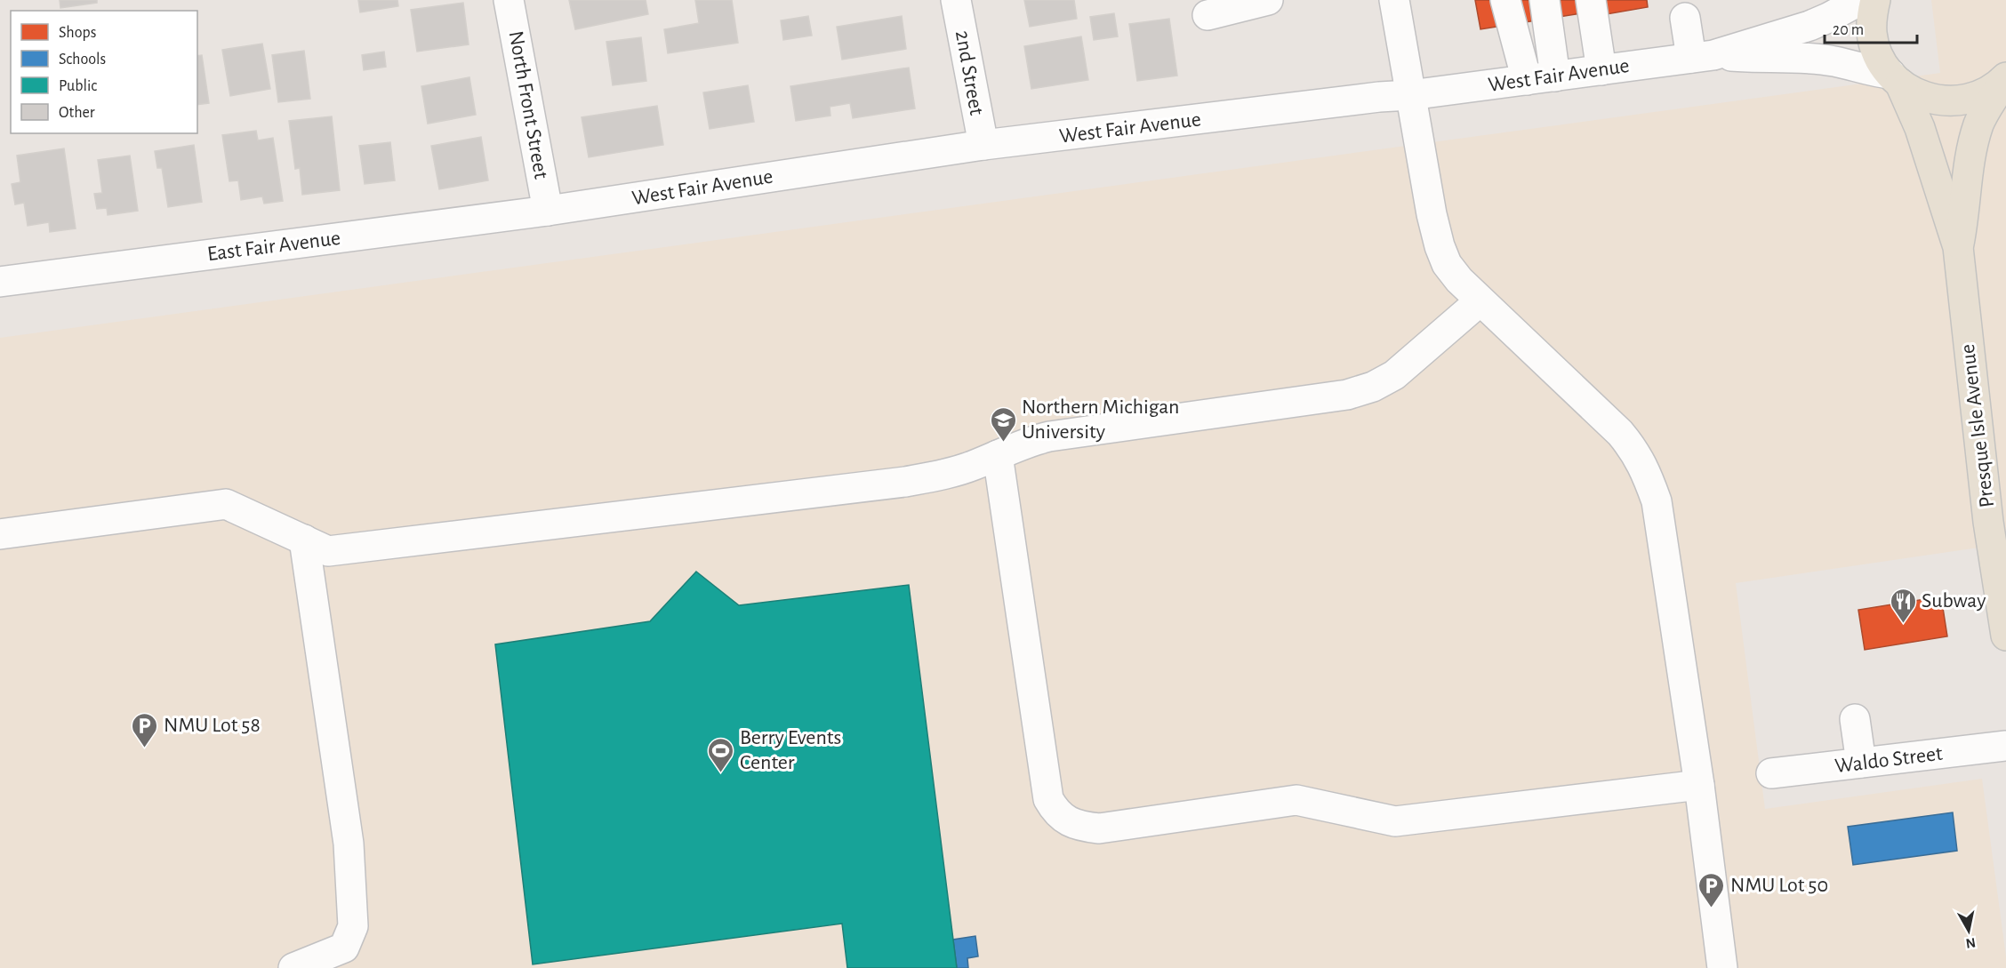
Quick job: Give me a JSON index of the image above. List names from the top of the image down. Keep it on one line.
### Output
{"streets":{"main road":["West Fair Avenue","Presque Isle Avenue"],"street":["2nd Street","North Front Street","East Fair Avenue","Waldo Street"]},"crossings":[["2nd Street","West Fair Avenue"],["West Fair Avenue","North Front Street"],["West Fair Avenue","East Fair Avenue"],["West Fair Avenue","Presque Isle Avenue"],["North Front Street","East Fair Avenue"]],"places":{"school or university":["Northern Michigan University"],"restaurant":["Subway"],"parking":["NMU Lot 58","NMU Lot 50"],"sports":["Berry Events Center"]},"legend":["Shops","Schools","Public","Other"],"scale_bar":"20 m","north":"bottom"}
